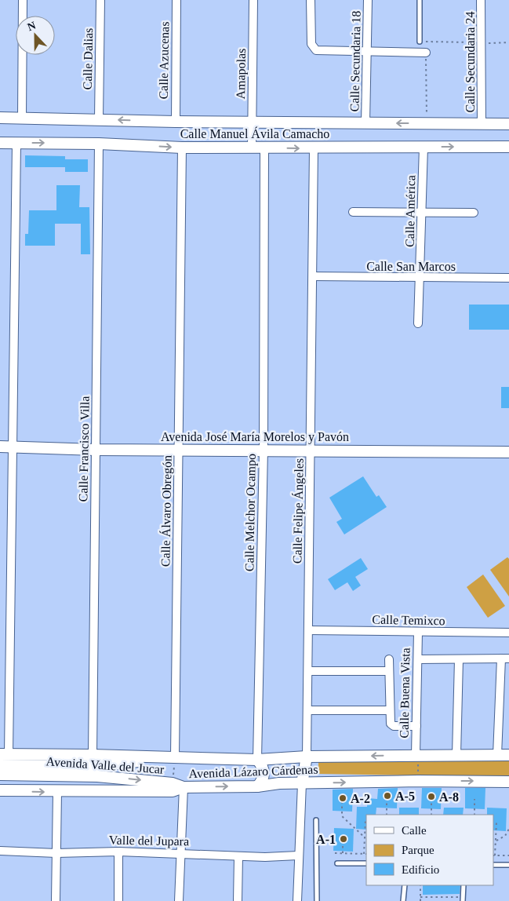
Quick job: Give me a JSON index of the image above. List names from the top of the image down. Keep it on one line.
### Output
{"streets":{"street":["Calle Dalias","Calle Azucenas","Calle Secundaria 18","Calle Secundaria 24","Amapolas","Calle Manuel Ávila Camacho","Calle América","Calle San Marcos","Avenida José María Morelos y Pavón","Calle Francisco Villa","Calle Álvaro Obregón","Calle Felipe Ángeles","Calle Melchor Ocampo","Calle Temixco","Calle Buena Vista","Avenida Valle del Jucar","Avenida Lázaro Cárdenas","Valle del Jupara"]},"crossings":[["Calle Dalias","Calle Manuel Ávila Camacho"],["Calle Azucenas","Calle Manuel Ávila Camacho"],["Calle Secundaria 18","Calle Manuel Ávila Camacho"],["Calle Secundaria 24","Calle Manuel Ávila Camacho"],["Amapolas","Calle Manuel Ávila Camacho"],["Calle Manuel Ávila Camacho","Calle América"],["Calle Manuel Ávila Camacho","Calle Francisco Villa"],["Calle Manuel Ávila Camacho","Calle Álvaro Obregón"],["Calle Manuel Ávila Camacho","Calle Felipe Ángeles"],["Calle Manuel Ávila Camacho","Calle Melchor Ocampo"],["Calle América","Calle San Marcos"],["Calle San Marcos","Calle Felipe Ángeles"],["Avenida José María Morelos y Pavón","Calle Francisco Villa"],["Avenida José María Morelos y Pavón","Calle Álvaro Obregón"],["Avenida José María Morelos y Pavón","Calle Felipe Ángeles"],["Avenida José María Morelos y Pavón","Calle Melchor Ocampo"],["Calle Francisco Villa","Avenida Lázaro Cárdenas"],["Calle Álvaro Obregón","Avenida Valle del Jucar"],["Calle Álvaro Obregón","Avenida Lázaro Cárdenas"],["Calle Felipe Ángeles","Calle Temixco"],["Calle Felipe Ángeles","Avenida Lázaro Cárdenas"],["Calle Melchor Ocampo","Avenida Lázaro Cárdenas"],["Calle Temixco","Calle Buena Vista"],["Calle Buena Vista","Avenida Lázaro Cárdenas"],["Avenida Valle del Jucar","Avenida Lázaro Cárdenas"]],"places":["A-5","A-8","A-2","A-1"],"legend":["Calle","Parque","Edificio"],"north":"top"}
